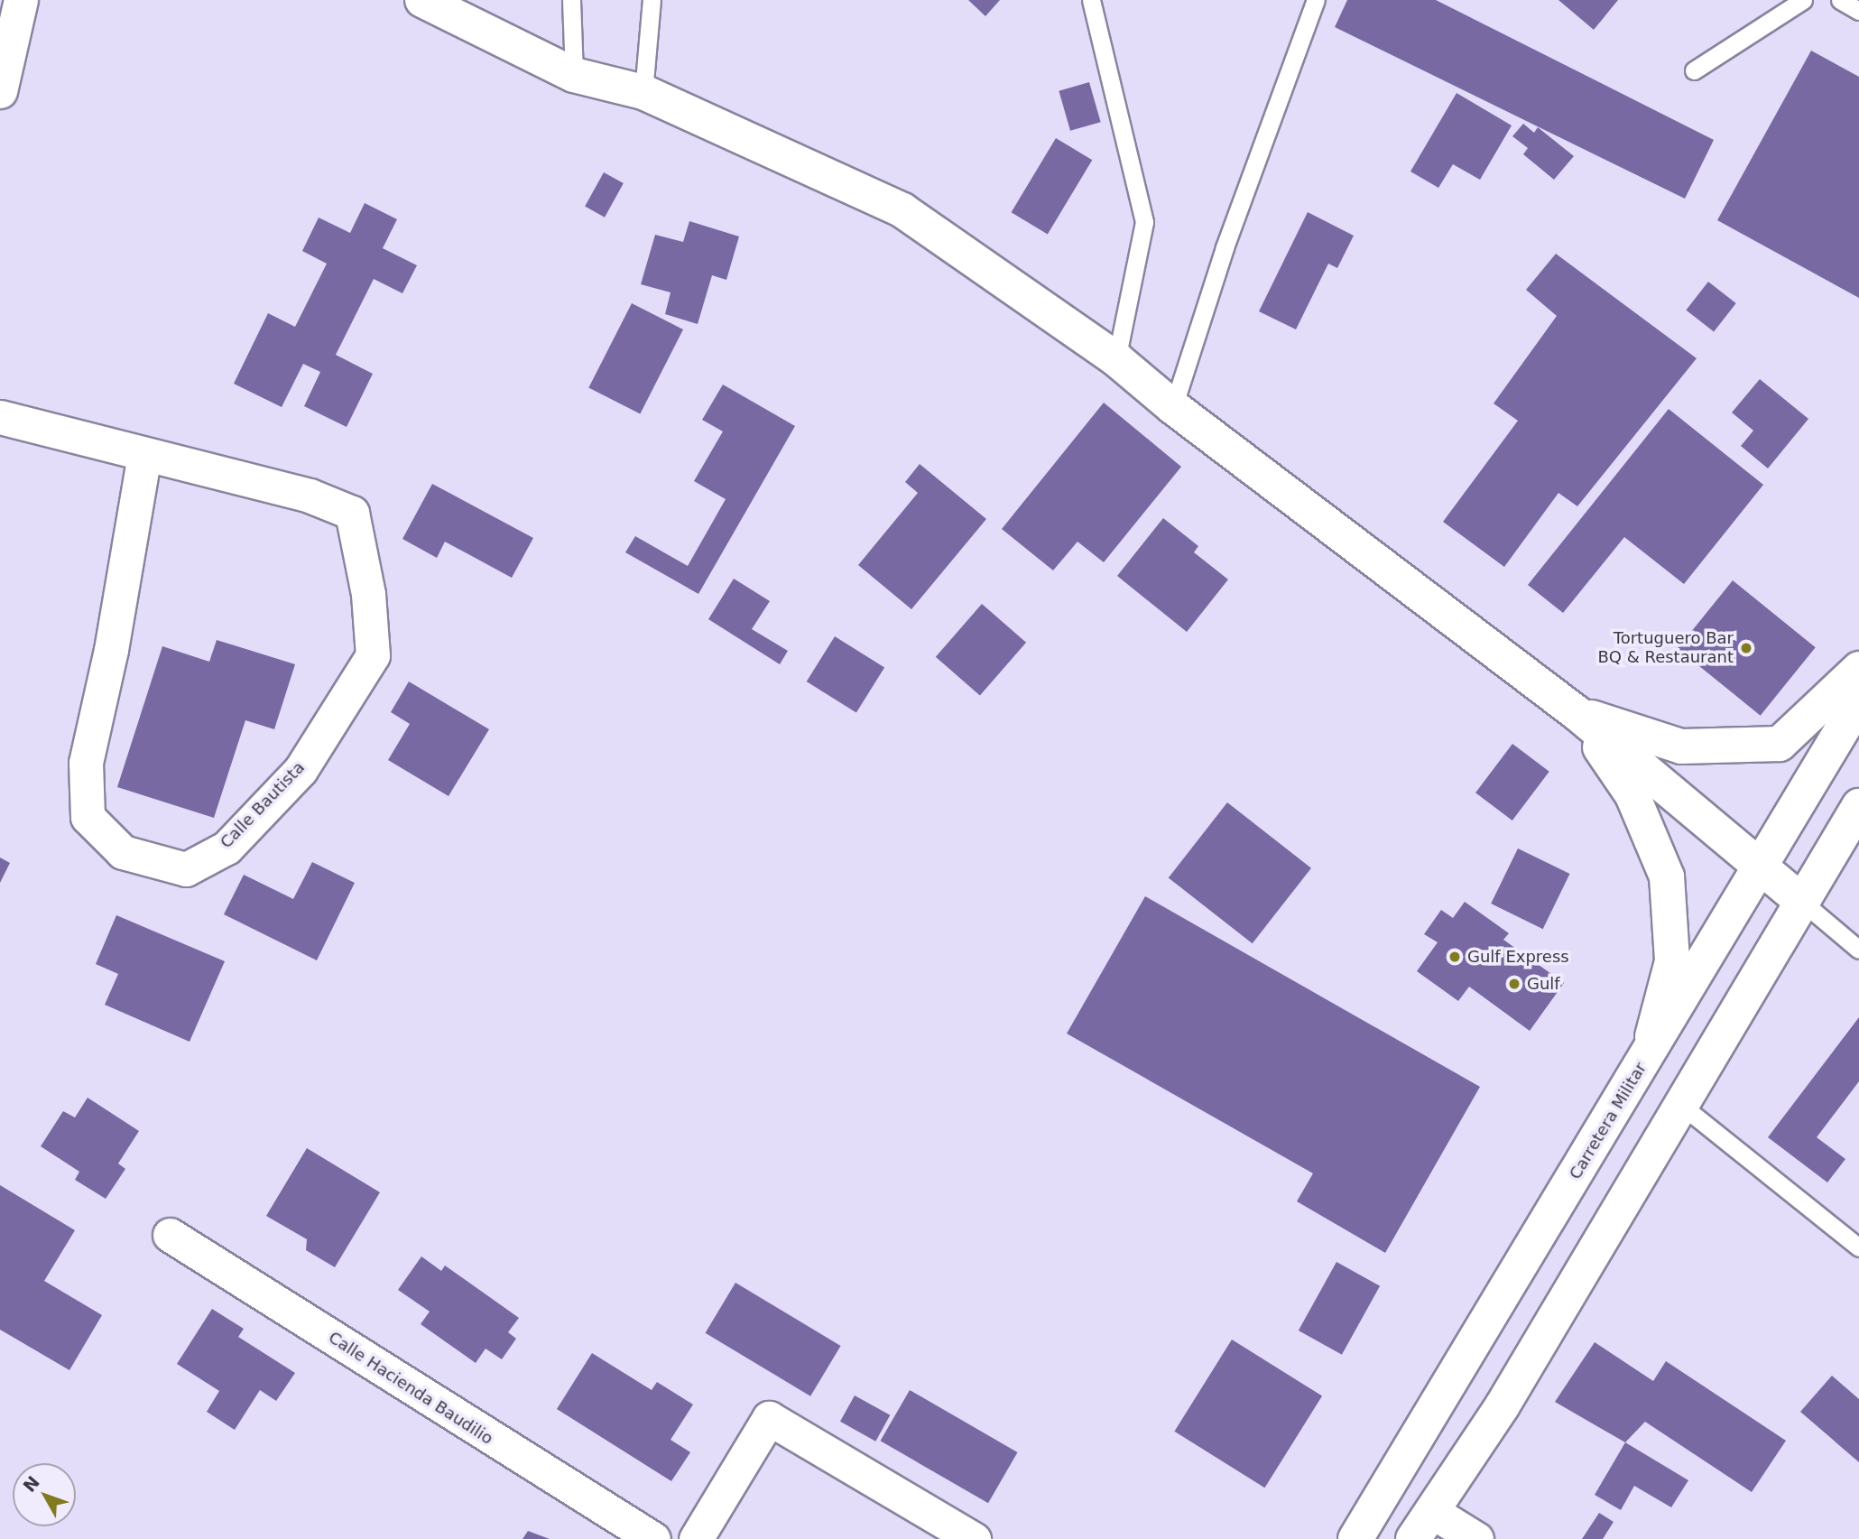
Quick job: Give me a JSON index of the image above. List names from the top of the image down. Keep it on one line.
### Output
{"streets":{"street":["Calle Bautista","Carretera Militar","Calle Hacienda Baudilio"]},"places":["Tortuguero Bar BQ & Restaurant","Gulf Express","Gulf"],"north":"top left"}
